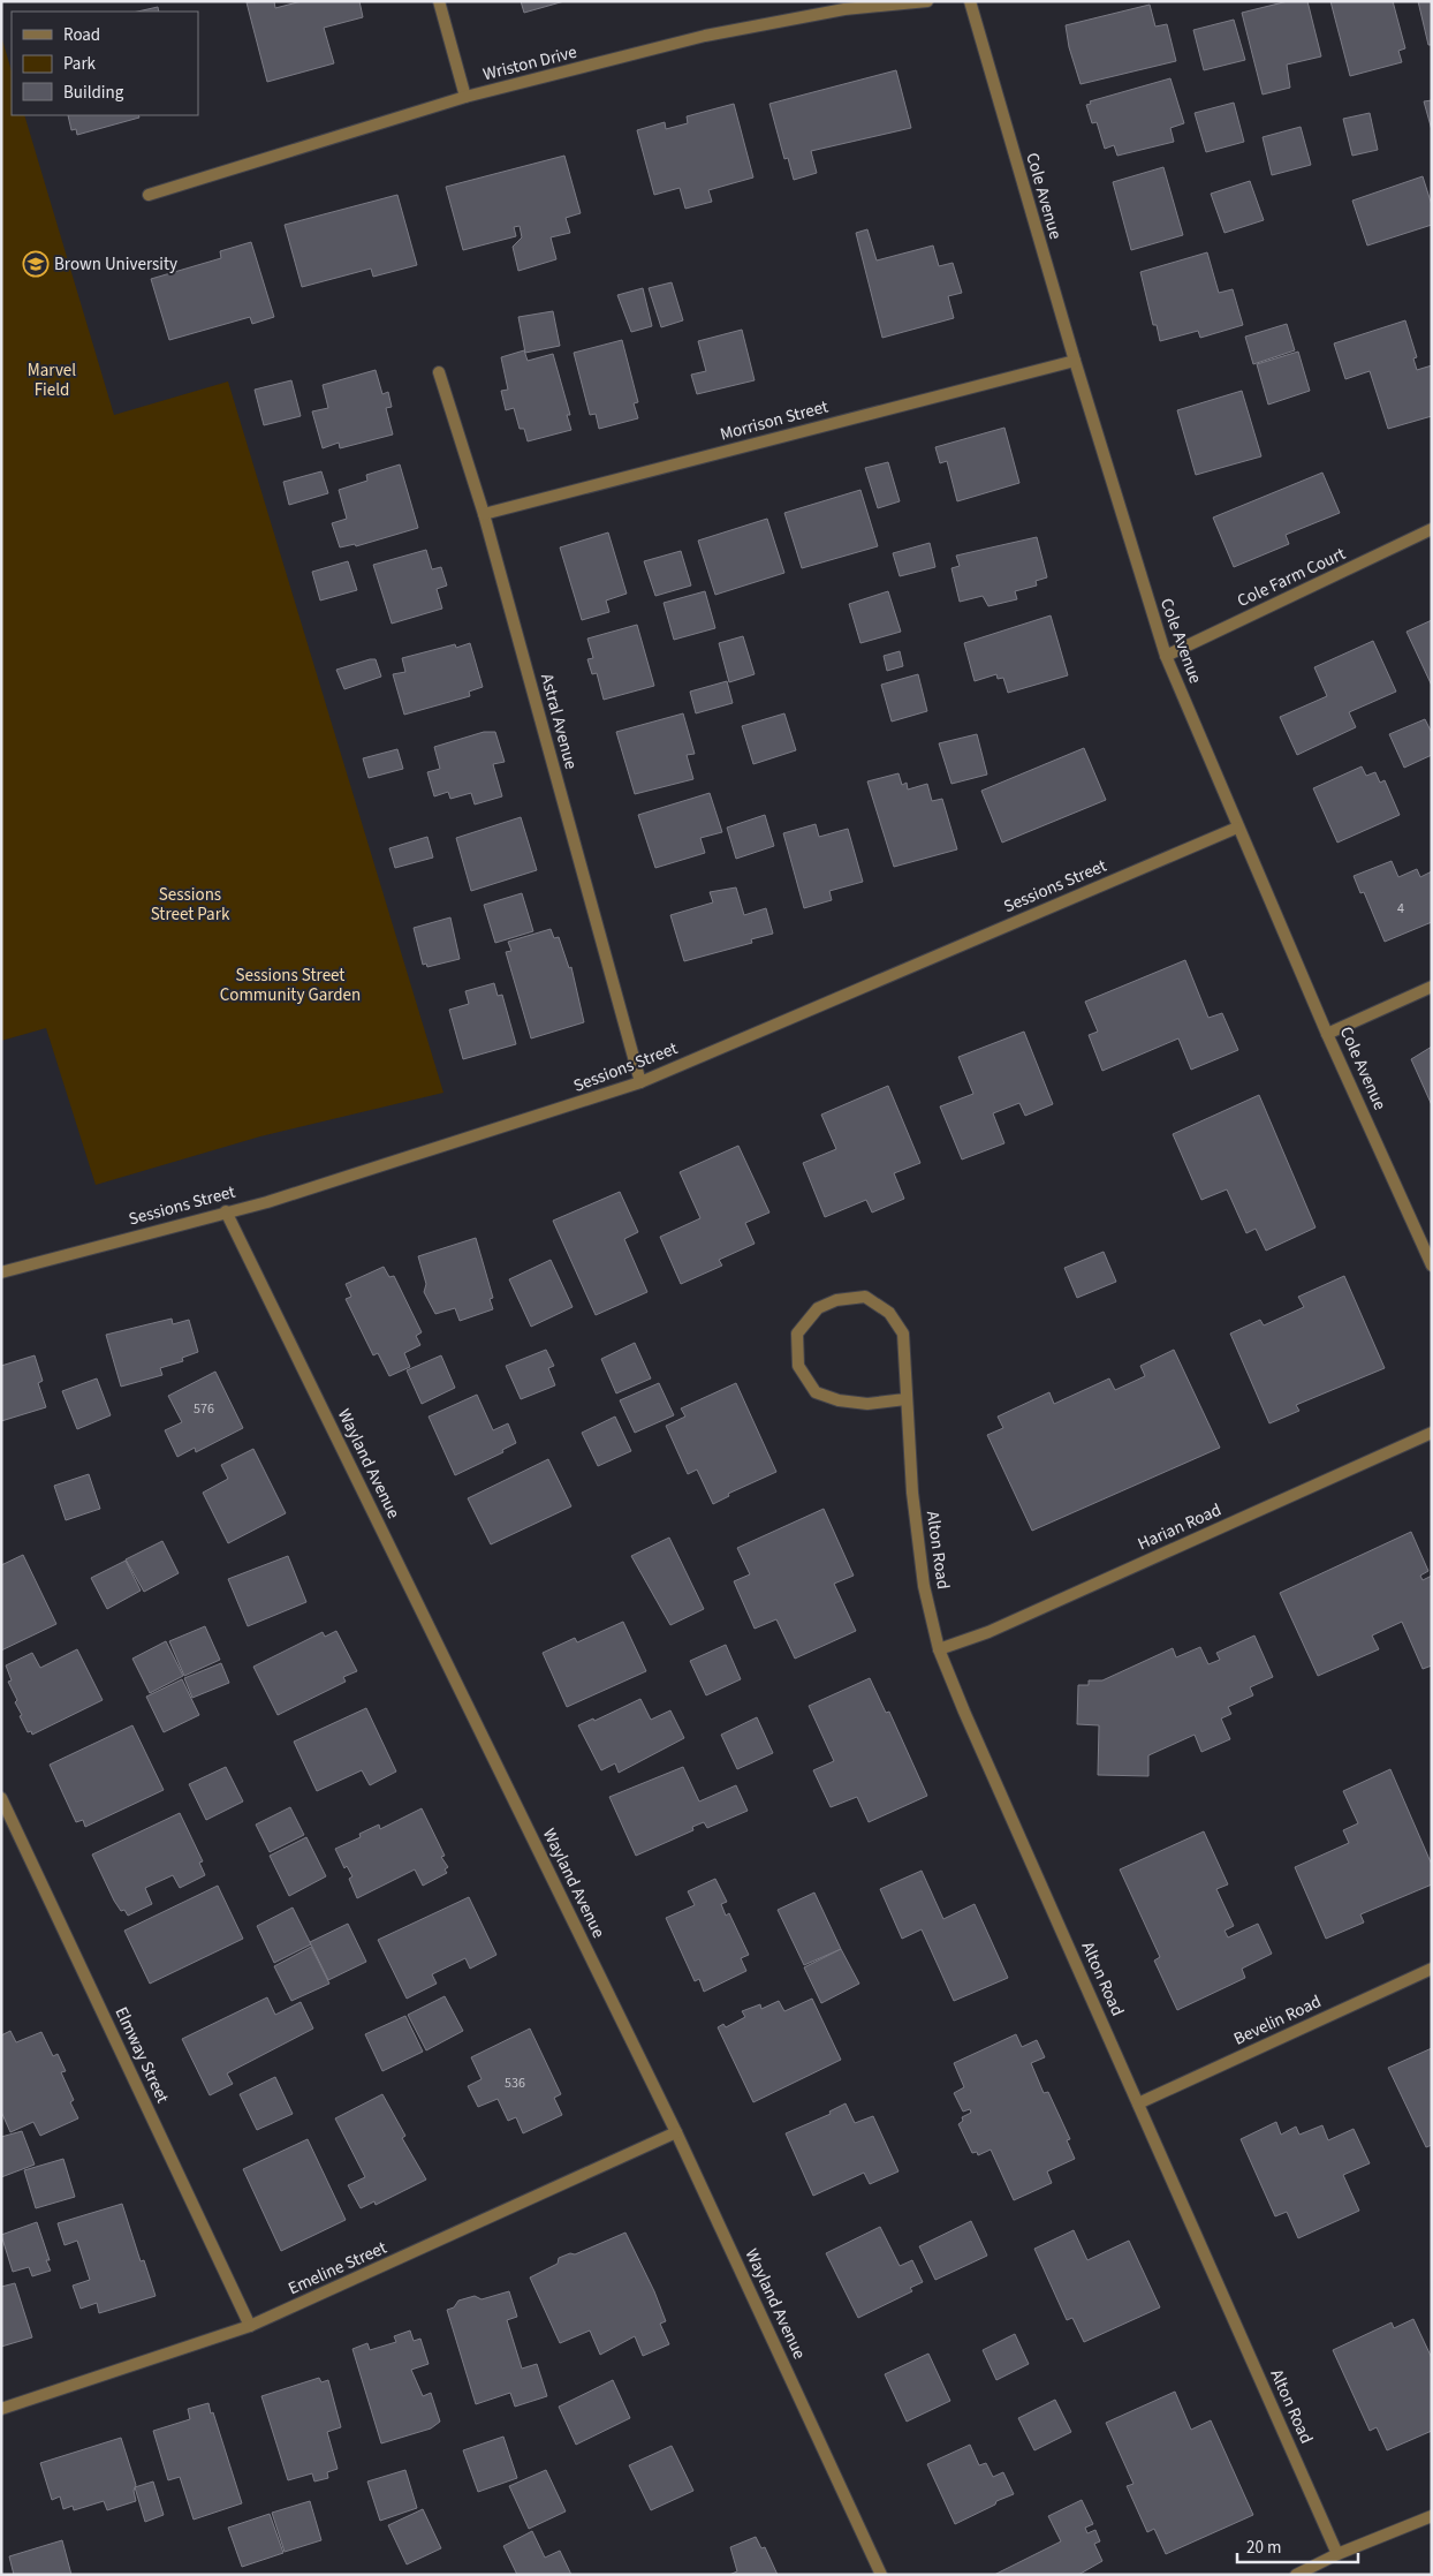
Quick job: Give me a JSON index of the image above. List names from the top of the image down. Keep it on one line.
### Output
{"streets":{"street":["Wriston Drive","Cole Avenue","Morrison Street","Cole Farm Court","Astral Avenue","Sessions Street","Wayland Avenue","Harian Road","Alton Road","Bevelin Road","Elmway Street","Emeline Street"]},"crossings":[["Cole Avenue","Morrison Street"],["Cole Avenue","Cole Farm Court"],["Cole Avenue","Sessions Street"],["Morrison Street","Astral Avenue"],["Astral Avenue","Sessions Street"],["Sessions Street","Wayland Avenue"],["Wayland Avenue","Emeline Street"],["Harian Road","Alton Road"],["Alton Road","Bevelin Road"],["Elmway Street","Emeline Street"]],"parks":["Marvel Field","Sessions Street Park","Sessions Street Community Garden"],"places":{"school or university":["Brown University"]},"house_numbers":["4","576","536"],"legend":["Road","Park","Building"],"scale_bar":"20 m"}
